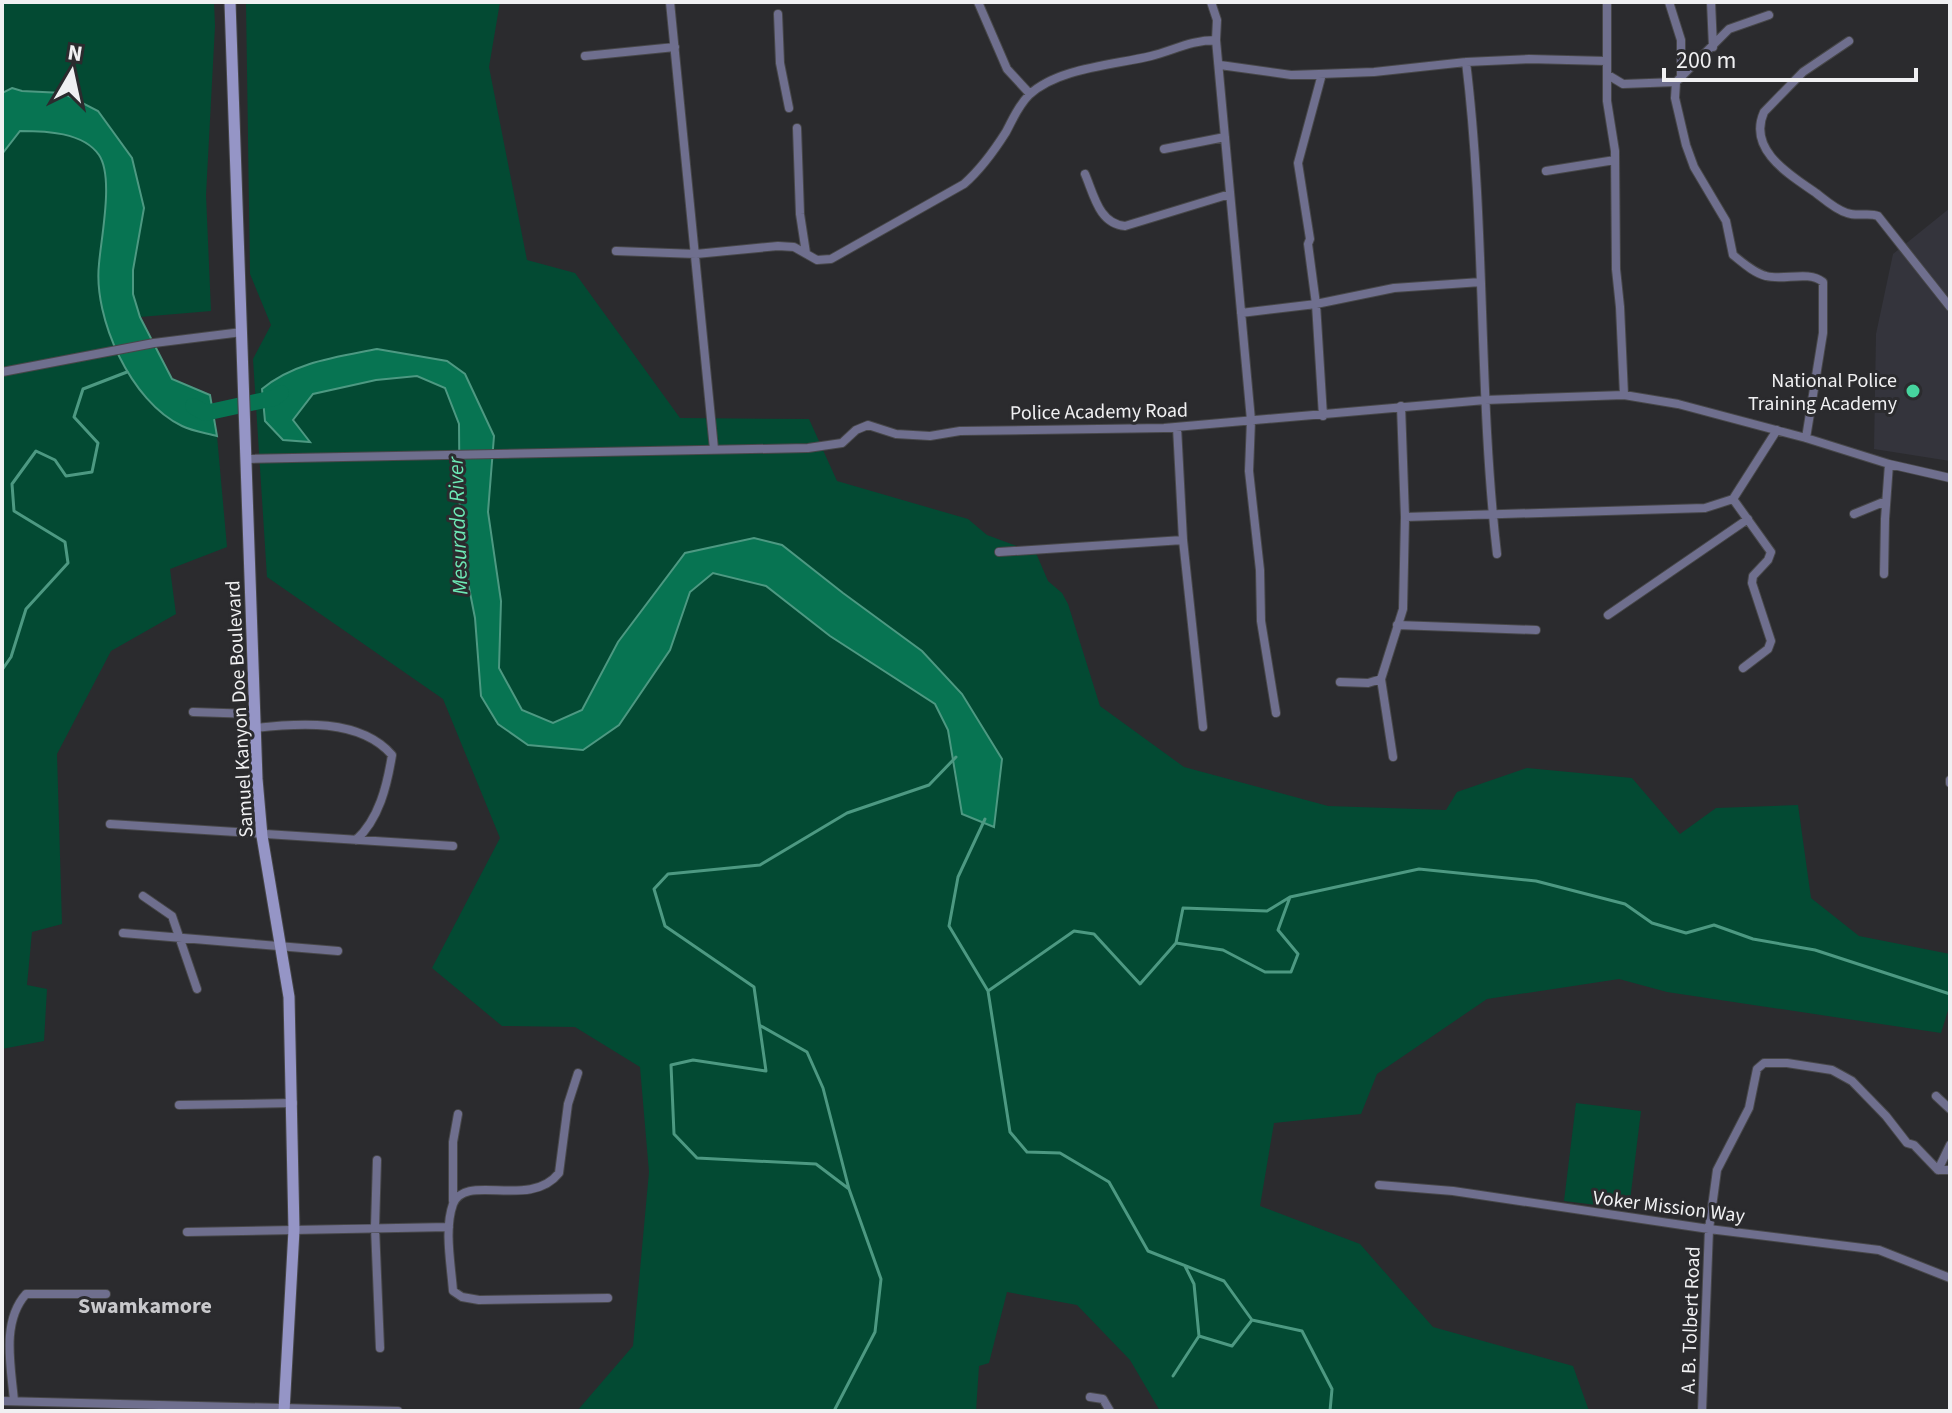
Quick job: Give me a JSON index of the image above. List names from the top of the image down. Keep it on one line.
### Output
{"streets":{"street":["Police Academy Road","Samuel Kanyon Doe Boulevard","Voker Mission Way","A. B. Tolbert Road"]},"crossings":[["Police Academy Road","Samuel Kanyon Doe Boulevard"],["Voker Mission Way","A. B. Tolbert Road"]],"districts":["Swamkamore"],"water":["Mesurado River"],"places":["National Police Training Academy"],"scale_bar":"200 m","north":"top"}
